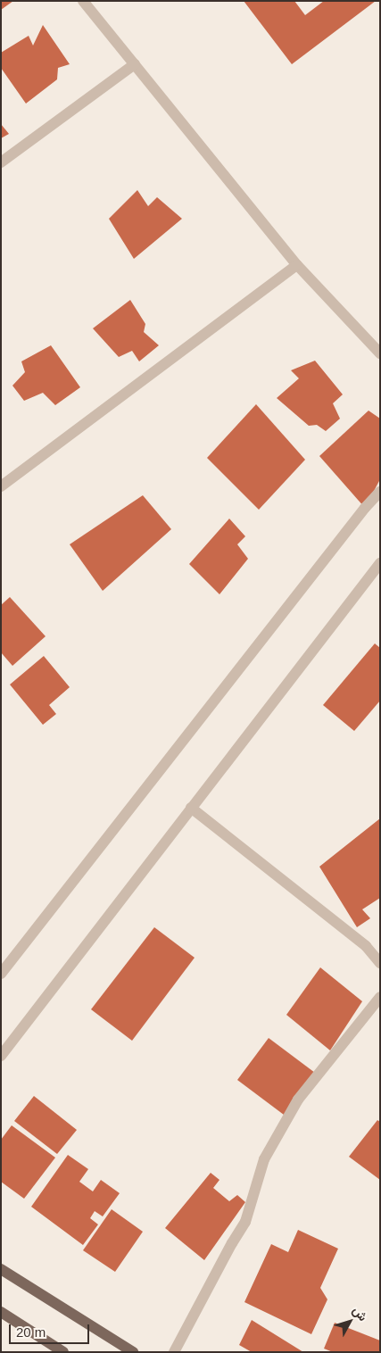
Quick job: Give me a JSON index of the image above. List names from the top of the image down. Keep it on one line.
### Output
{"scale_bar":"20 m","north":"top right"}
